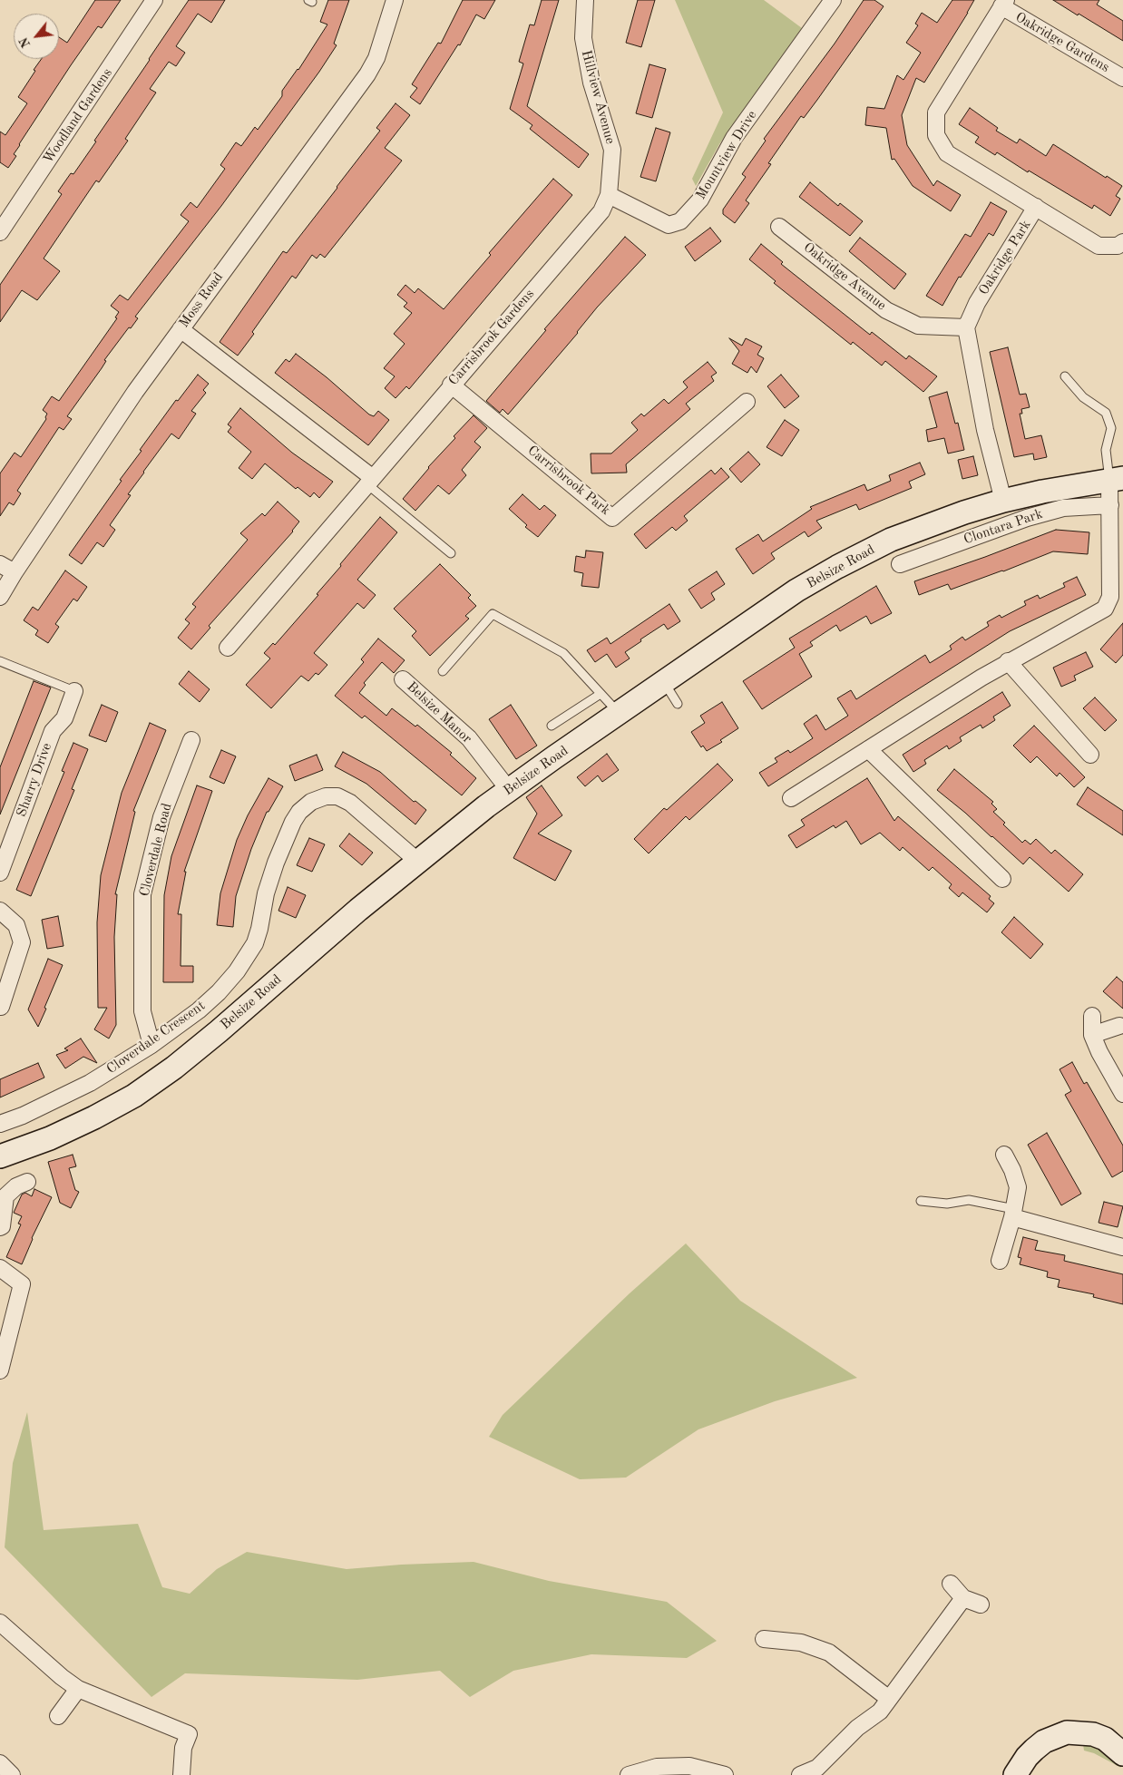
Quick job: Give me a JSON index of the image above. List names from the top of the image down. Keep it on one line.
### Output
{"streets":{"street":["Oakridge Gardens","Hillview Avenue","Woodland Gardens","Mountview Drive","Oakridge Park","Oakridge Avenue","Moss Road","Carrisbrook Gardens","Carrisbrook Park","Clontara Park","Belsize Road","Belsize Manor","Sharry Drive","Cloverdale Road","Cloverdale Crescent"]},"crossings":[["Oakridge Gardens","Oakridge Park"],["Hillview Avenue","Mountview Drive"],["Hillview Avenue","Carrisbrook Gardens"],["Mountview Drive","Carrisbrook Gardens"],["Oakridge Park","Oakridge Avenue"],["Carrisbrook Gardens","Carrisbrook Park"],["Belsize Road","Belsize Manor"],["Belsize Road","Cloverdale Crescent"],["Cloverdale Road","Cloverdale Crescent"]],"north":"bottom left"}
